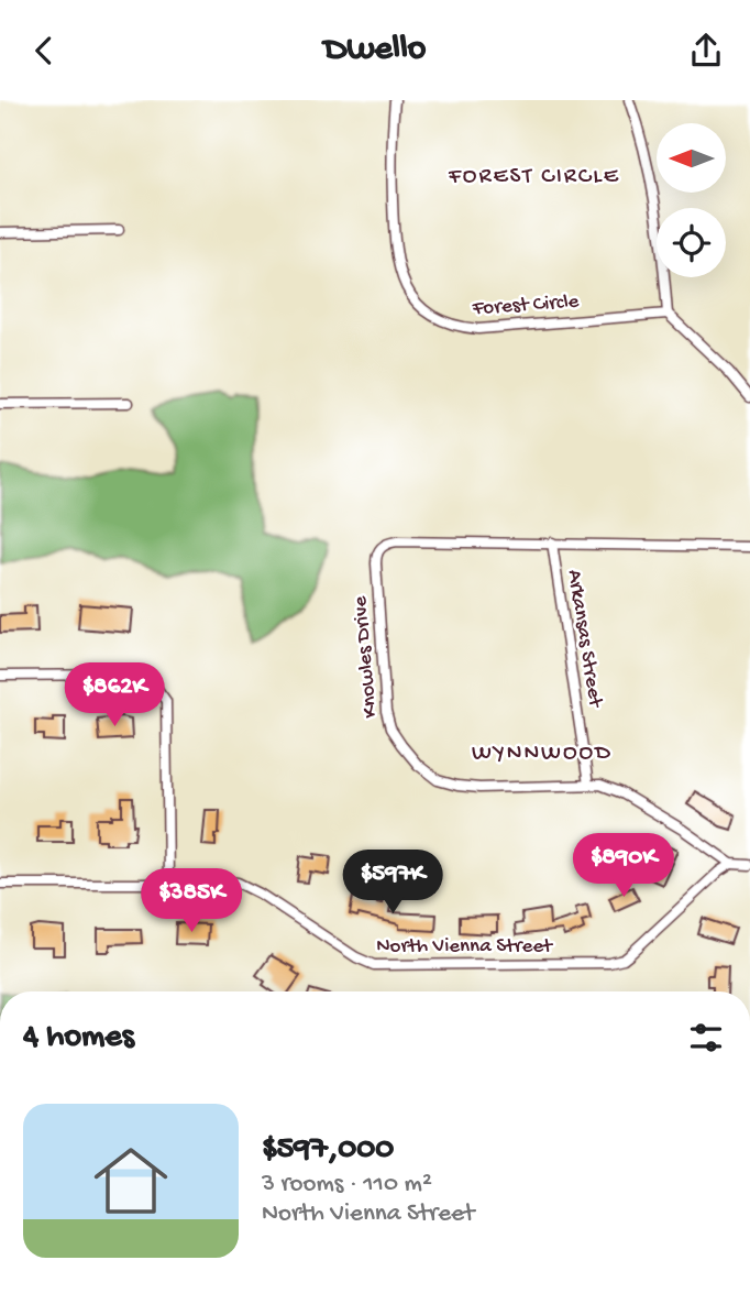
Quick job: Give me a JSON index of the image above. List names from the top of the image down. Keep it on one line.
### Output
{"streets":{"street":["Forest Circle","Arkansas Street","Knowles Drive","North Vienna Street"]},"crossings":[["Arkansas Street","Knowles Drive"],["Knowles Drive","North Vienna Street"]],"districts":["FOREST CIRCLE","WYNNWOOD"],"north":"left","page":{"header":"Dwello","price":["$862K","$890K","$597K","$385K"],"heading":"4 homes","list":[{"name":"$597,000","note":"3 rooms · 110 m² · North Vienna Street"}]}}
